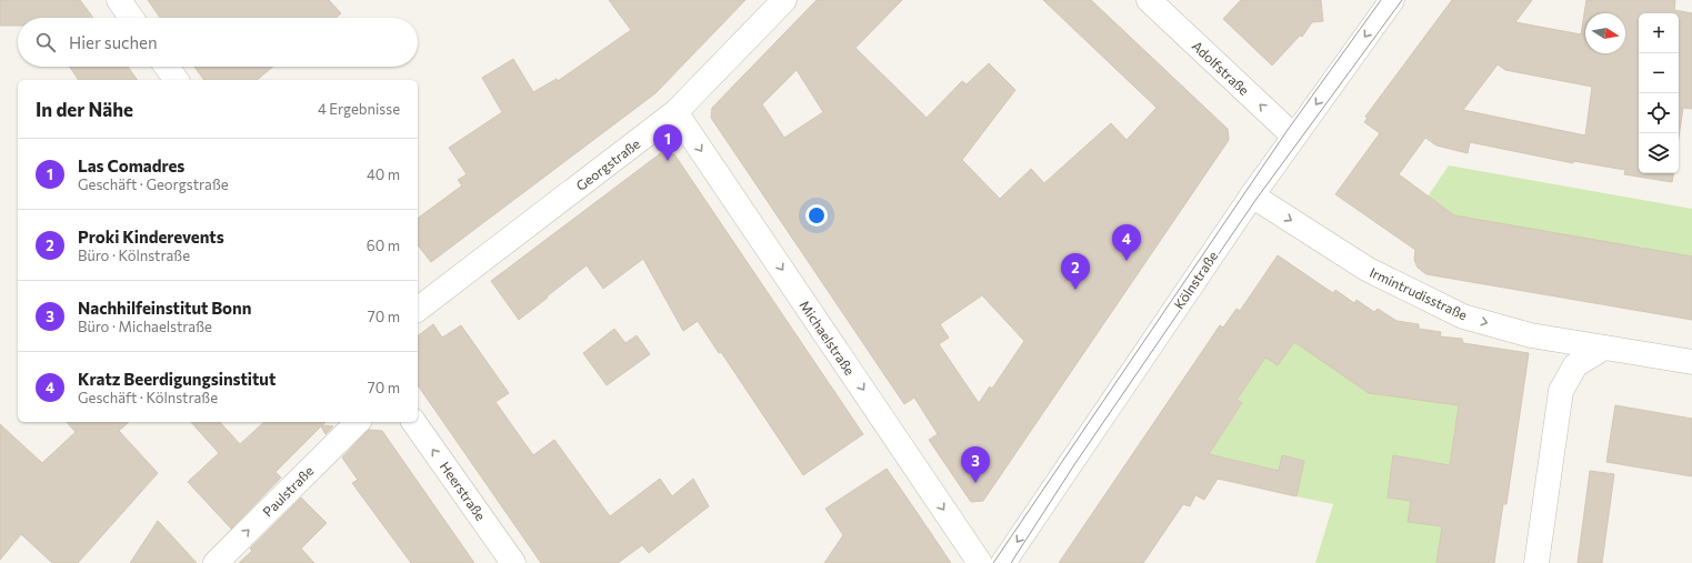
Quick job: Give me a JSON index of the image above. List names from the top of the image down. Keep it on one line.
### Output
{"streets":{"street":["Adolfstraße","Georgstraße","Kölnstraße","Irmintrudisstraße","Michaelstraße","Paulstraße","Heerstraße"]},"crossings":[["Adolfstraße","Kölnstraße"],["Georgstraße","Michaelstraße"],["Kölnstraße","Irmintrudisstraße"]],"one_way":["Adolfstraße","Kölnstraße","Irmintrudisstraße","Michaelstraße","Paulstraße","Heerstraße"],"north":"right","page":{"map_buttons":["+","−"],"search":"Hier suchen","heading":["In der Nähe","4 Ergebnisse"],"pins":["1","4","2","3"],"list":[{"mark":"1","name":"Las Comadres","note":"Geschäft · Georgstraße","value":"40 m"},{"mark":"2","name":"Proki Kinderevents","note":"Büro · Kölnstraße","value":"60 m"},{"mark":"3","name":"Nachhilfeinstitut Bonn","note":"Büro · Michaelstraße","value":"70 m"},{"mark":"4","name":"Kratz Beerdigungsinstitut","note":"Geschäft · Kölnstraße","value":"70 m"}]}}
